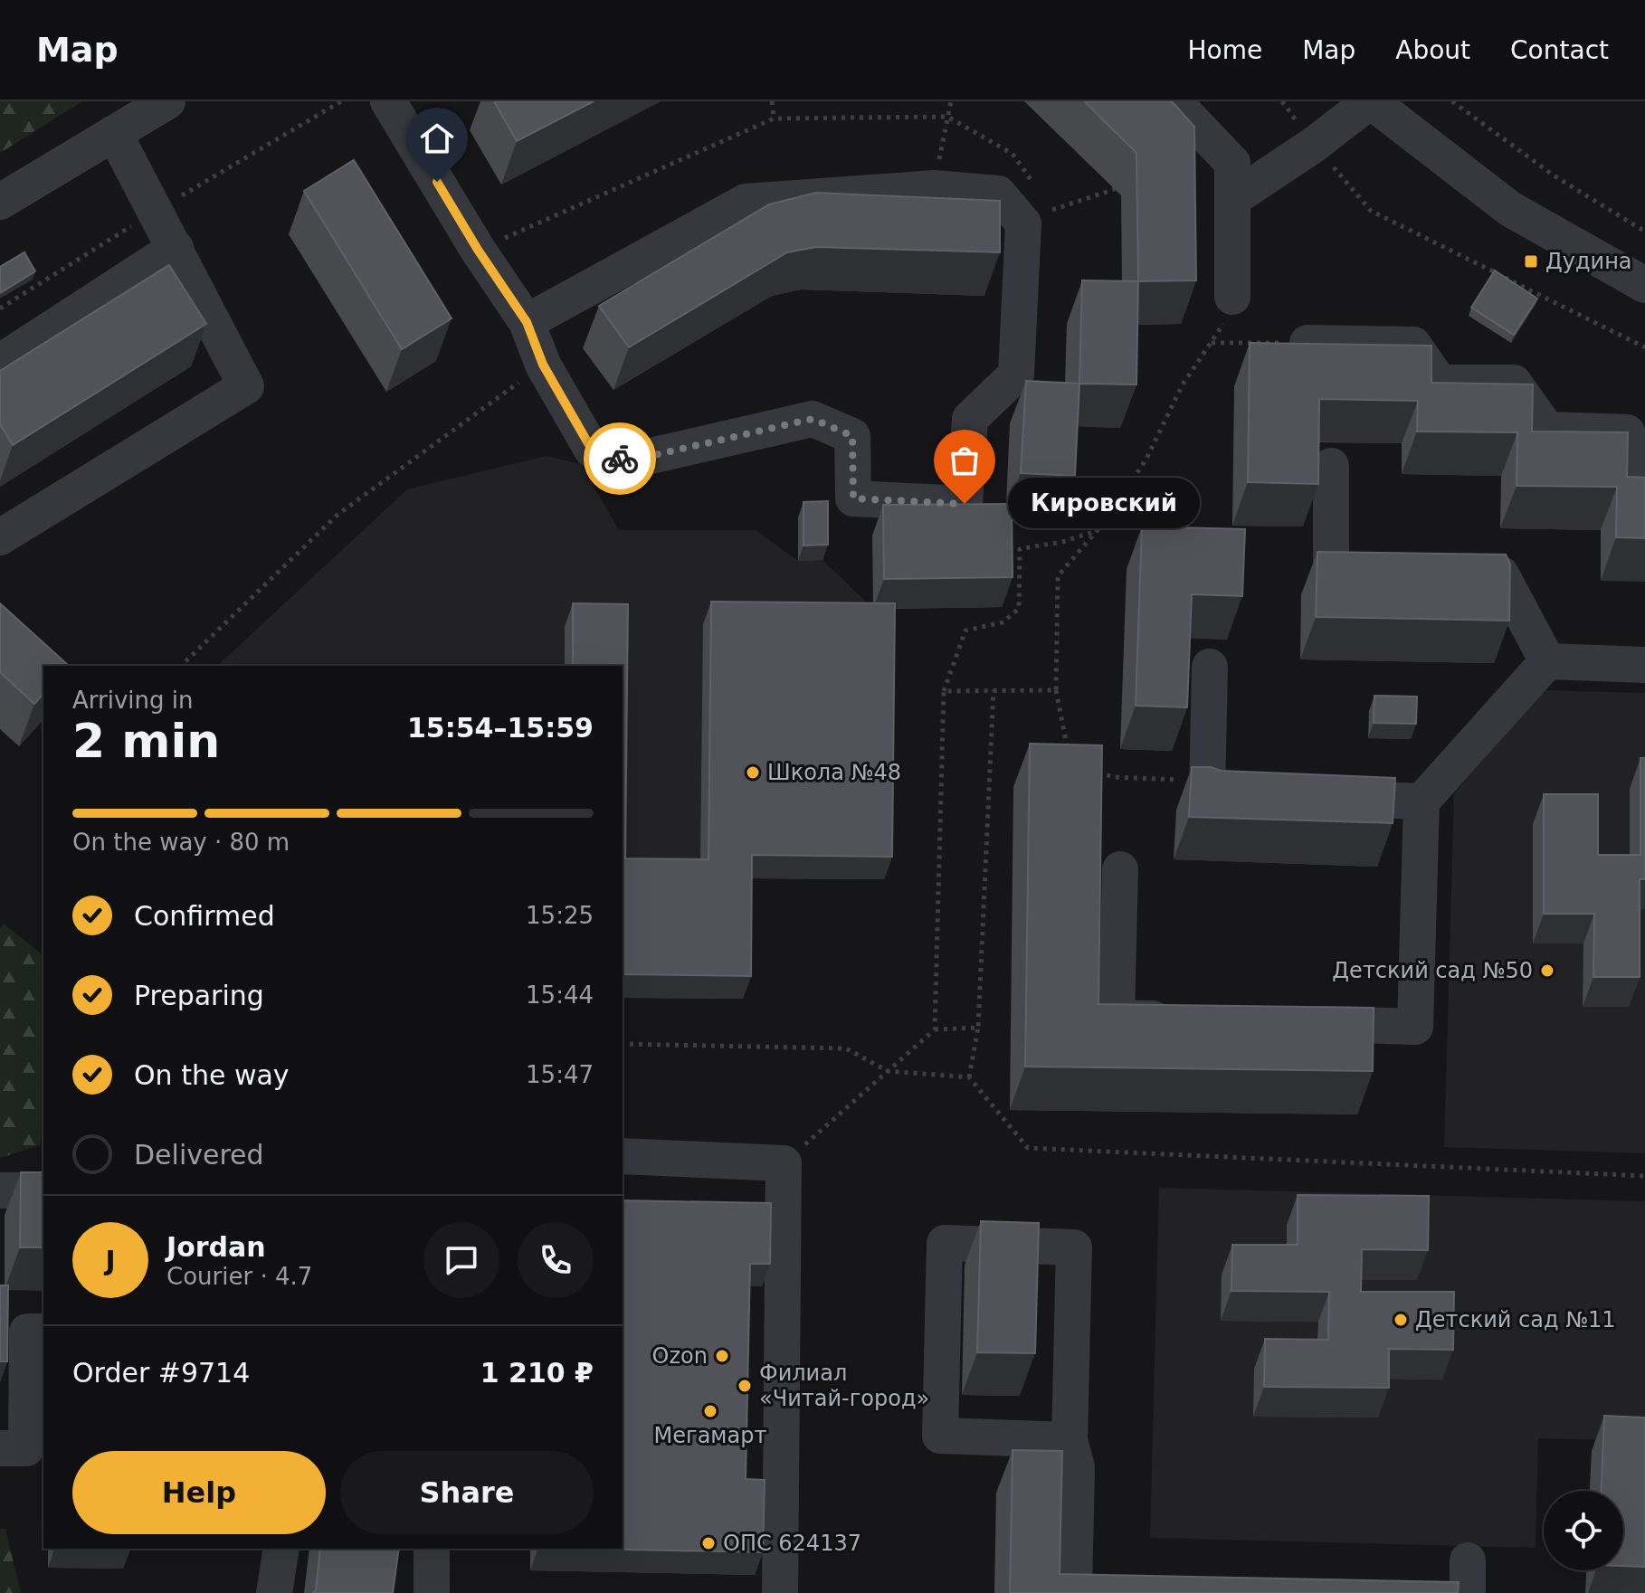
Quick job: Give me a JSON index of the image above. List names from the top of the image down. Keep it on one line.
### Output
{"places":{"transit":["Дудина"],"other":["Кировский","Школа №48","Детский сад №50","Детский сад №11","Ozon","Филиал «Читай-город»","Мегамарт","ОПС 624137"]},"page":{"header":"Map","nav":["Home","Map","About","Contact"],"bubble":"Кировский","heading":["2 min","Arriving in","15:54–15:59"],"panel":["Jordan","Courier · 4.7","Order #9714","1 210 ₽"],"bar":"On the way · 80 m","list":[["Confirmed","15:25"],["Preparing","15:44"],["On the way","15:47"],"Delivered"],"round":"J","buttons":["Help","Share"]}}
